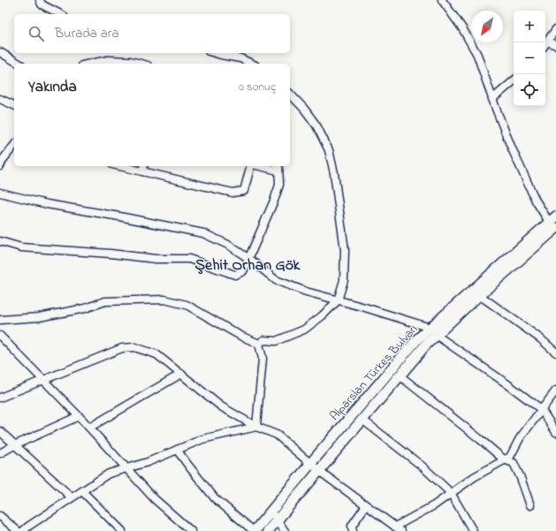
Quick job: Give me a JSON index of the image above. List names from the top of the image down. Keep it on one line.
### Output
{"streets":{"main road":["Alparslan Türkeş Bulvarı"]},"districts":["Şehit Orhan Gök"],"north":"bottom left","page":{"map_buttons":["+","−"],"search":"Burada ara","heading":["Yakında","0 sonuç"]}}
